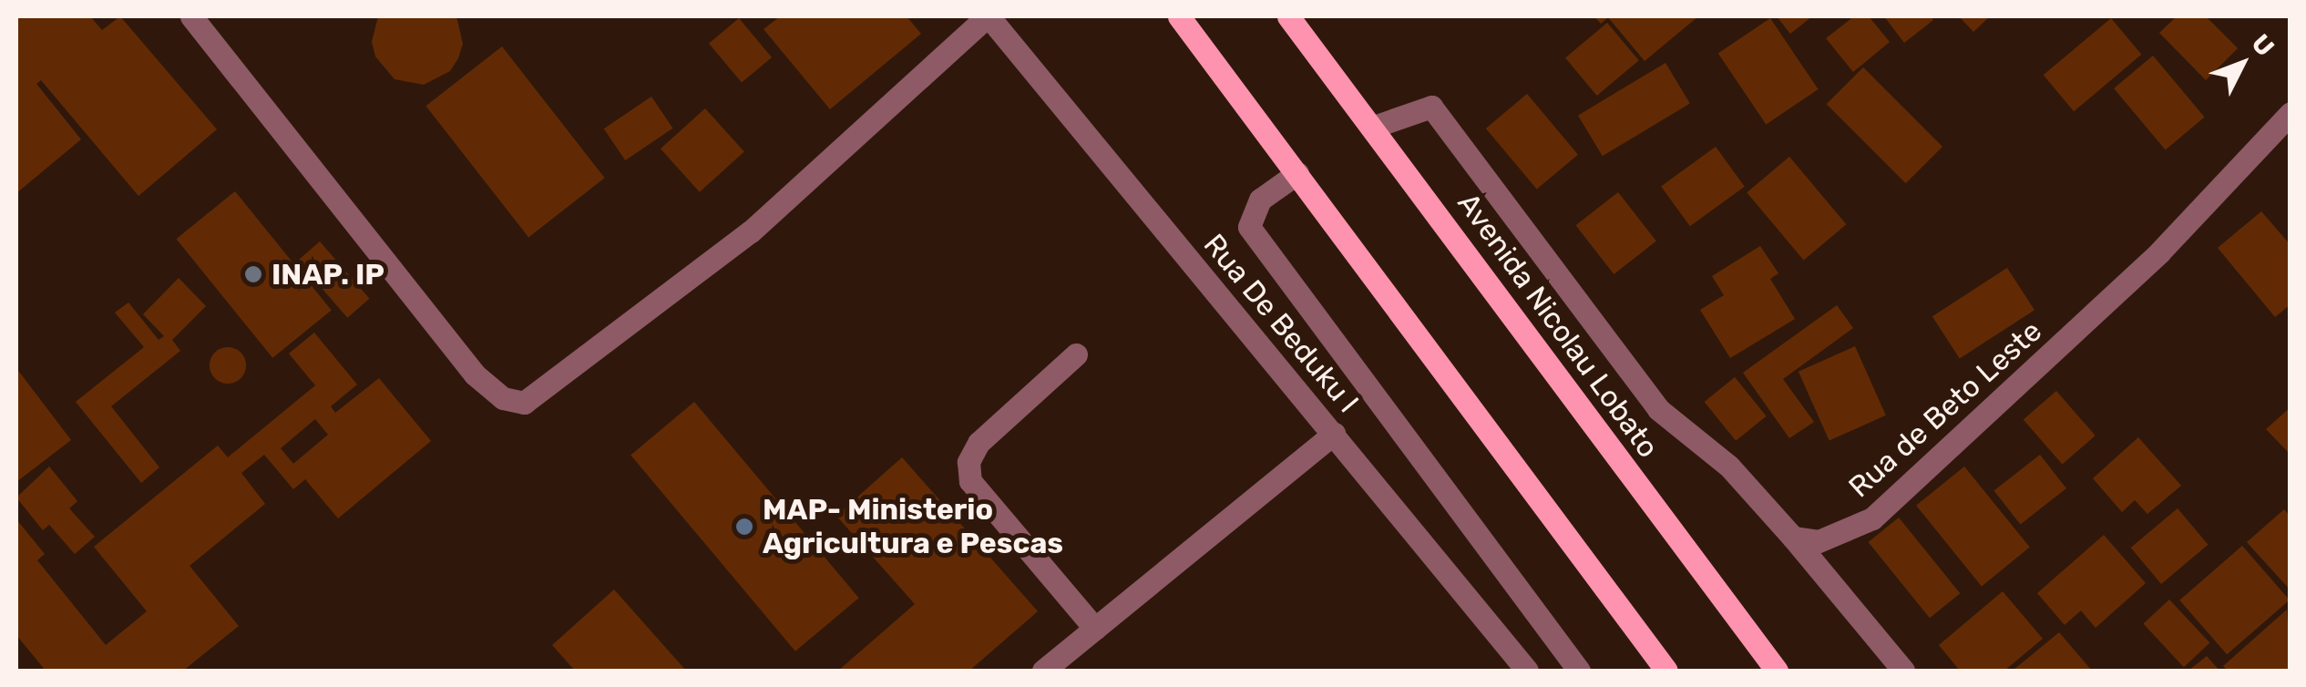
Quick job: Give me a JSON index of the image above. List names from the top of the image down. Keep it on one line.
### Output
{"streets":{"main road":["Avenida Nicolau Lobato"],"street":["Rua De Beduku I","Rua de Beto Leste"]},"places":["INAP. IP","MAP- Ministerio Agricultura e Pescas"],"north":"top right"}
